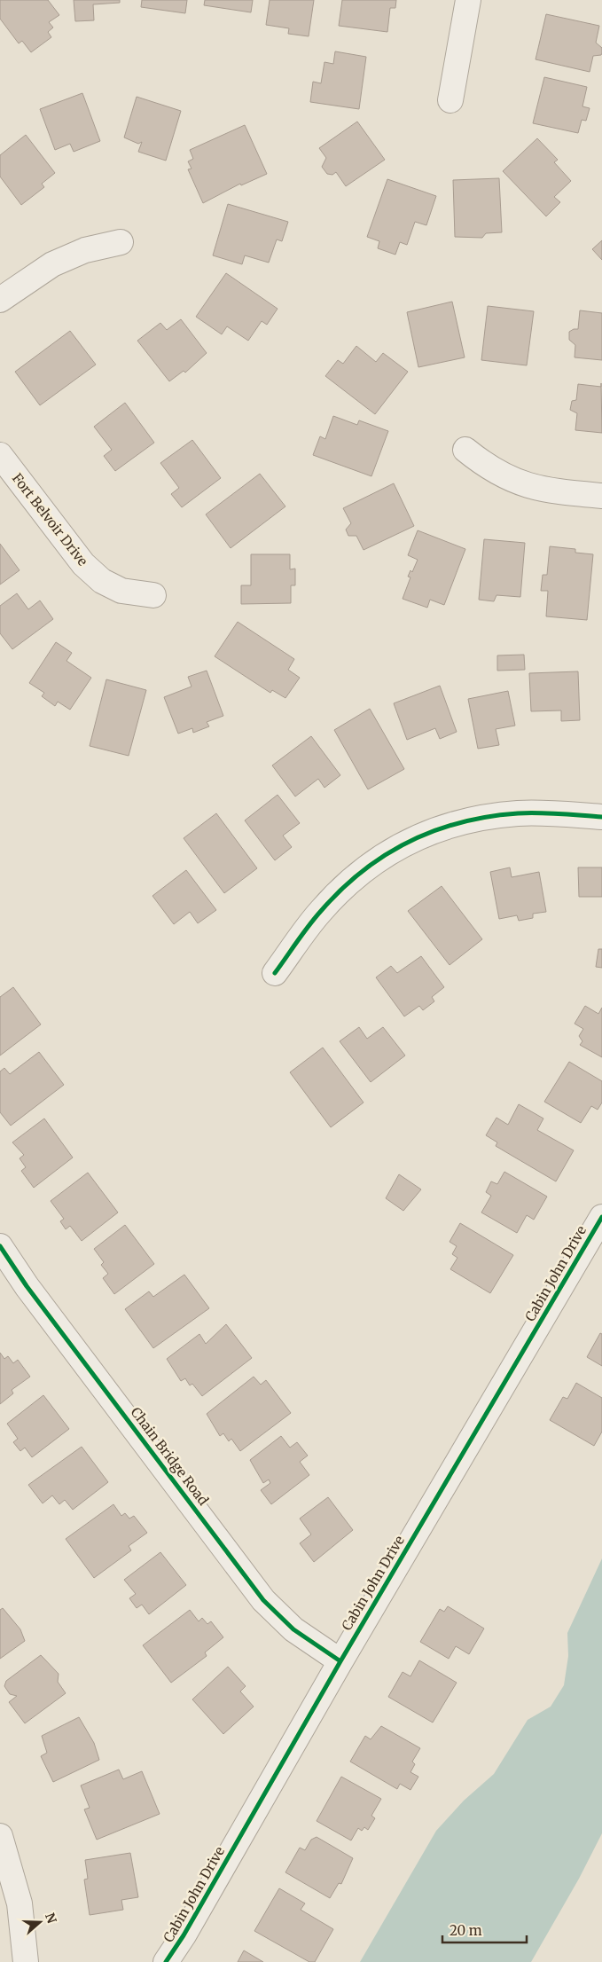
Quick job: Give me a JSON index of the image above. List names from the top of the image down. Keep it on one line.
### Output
{"streets":{"street":["Fort Belvoir Drive","Cabin John Drive","Chain Bridge Road"]},"crossings":[["Cabin John Drive","Chain Bridge Road"]],"scale_bar":"20 m","north":"right"}
